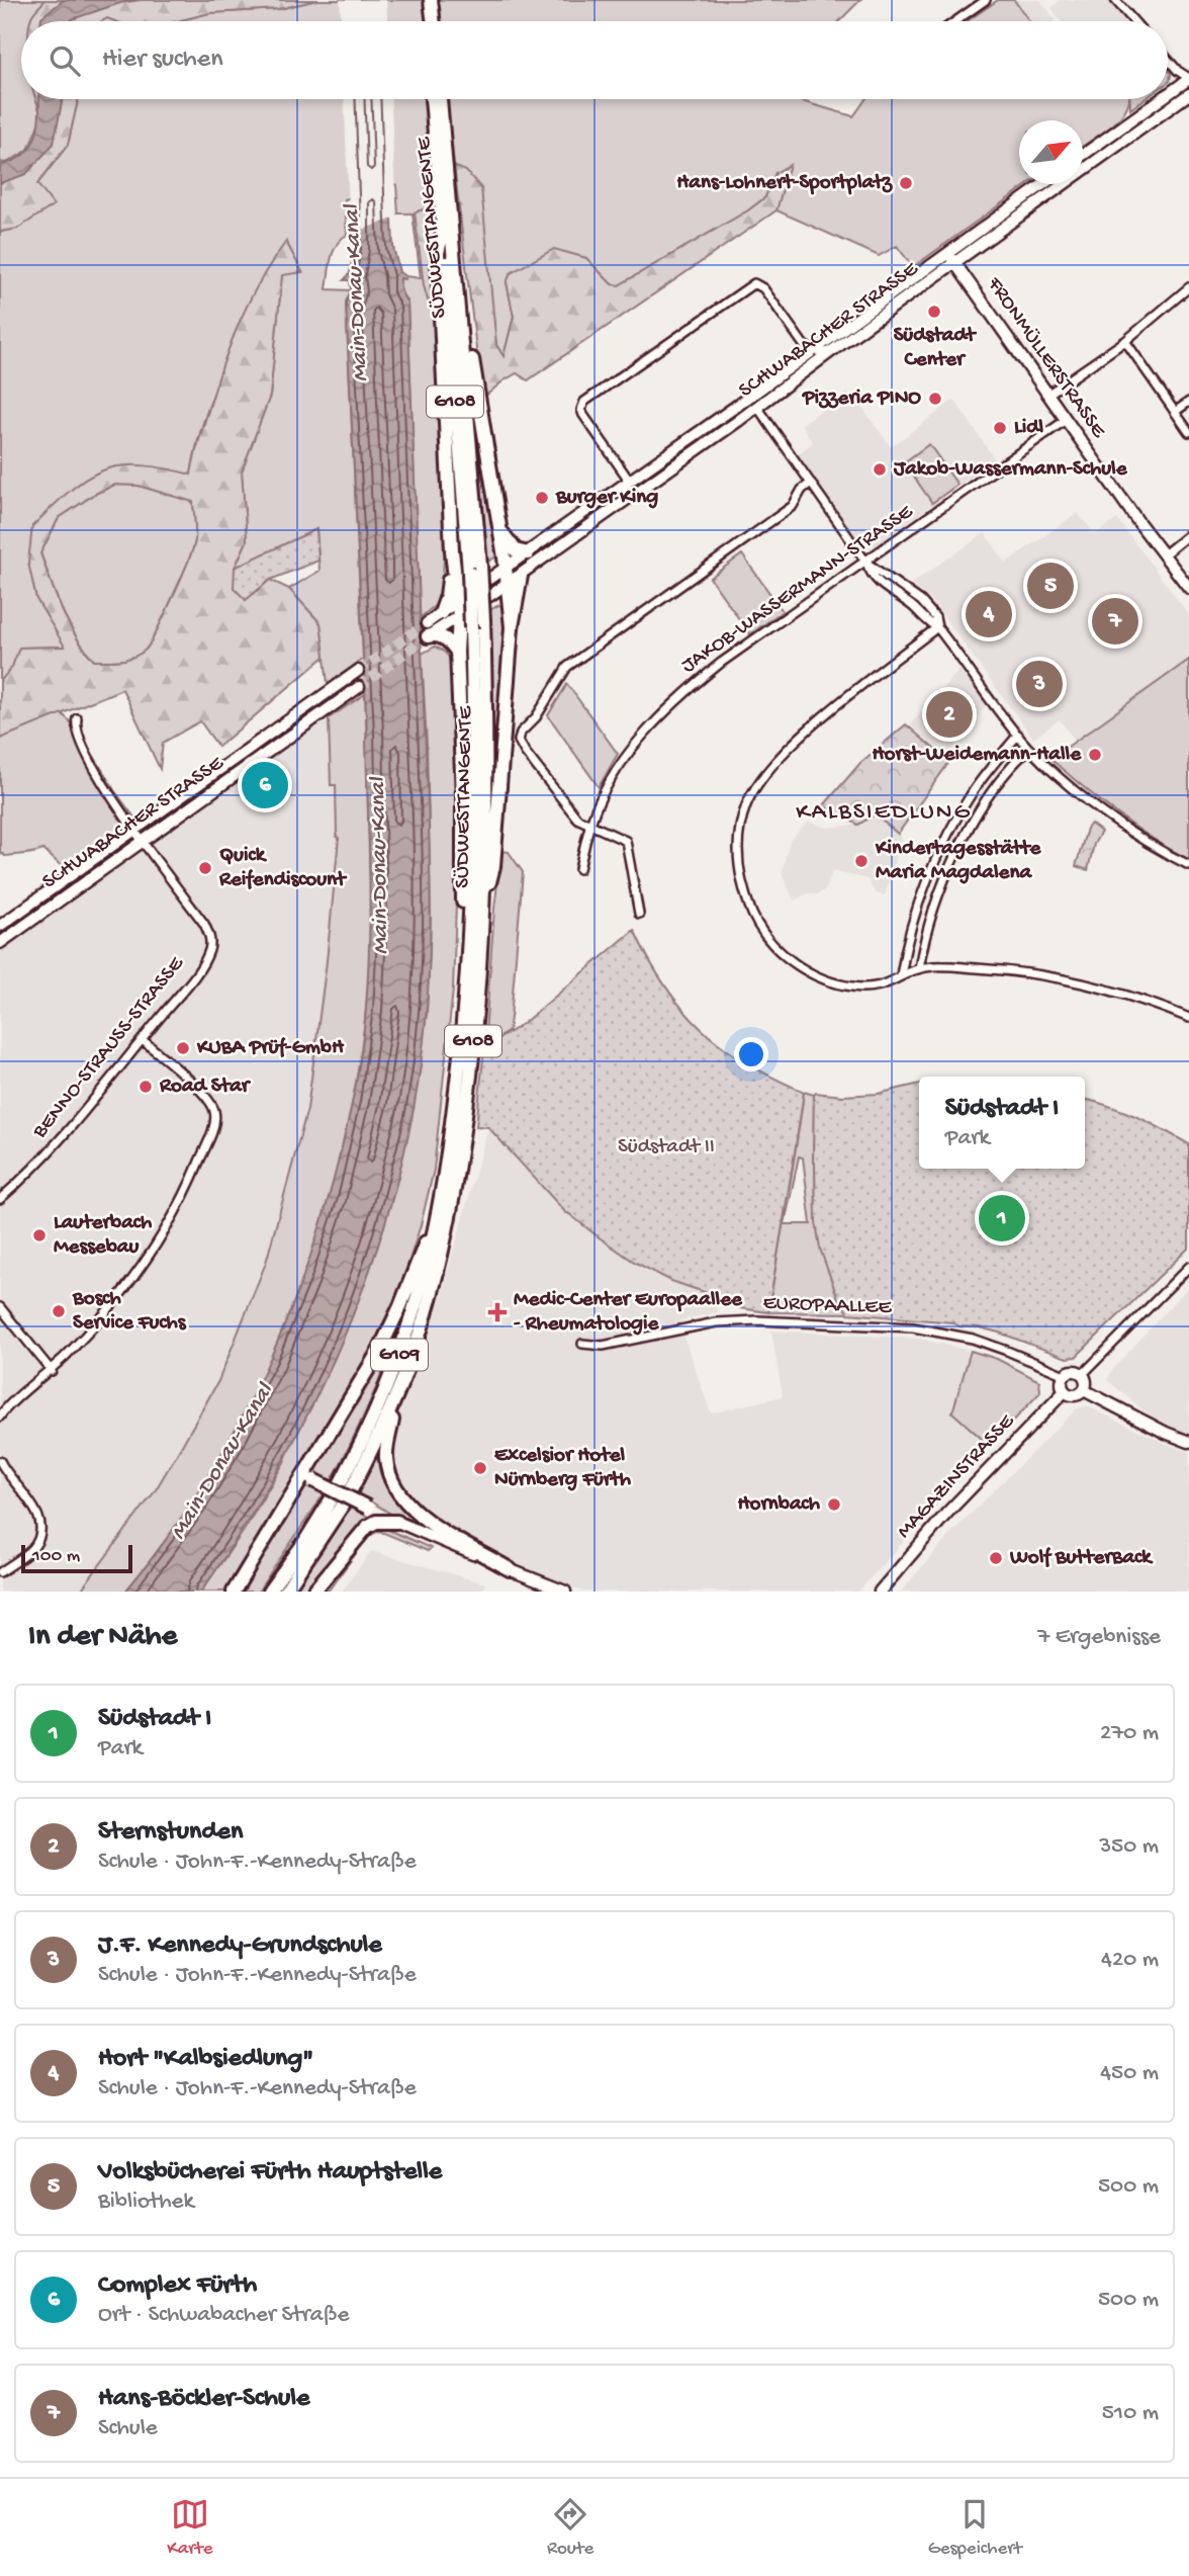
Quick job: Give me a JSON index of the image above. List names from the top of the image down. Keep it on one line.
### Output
{"streets":{"highway":["SÜDWESTTANGENTE","G108","G109"],"main road":["SCHWABACHER STRASSE","FRONMÜLLERSTRASSE","MAGAZINSTRASSE"],"street":["JAKOB-WASSERMANN-STRASSE","BENNO-STRAUSS-STRASSE","EUROPAALLEE"]},"crossings":[["SCHWABACHER STRASSE","FRONMÜLLERSTRASSE"],["SCHWABACHER STRASSE","BENNO-STRAUSS-STRASSE"],["FRONMÜLLERSTRASSE","JAKOB-WASSERMANN-STRASSE"],["EUROPAALLEE","MAGAZINSTRASSE"]],"districts":["KALBSIEDLUNG"],"water":["Main-Donau-Kanal"],"parks":["Südstadt II"],"places":{"other":["Hans-Lohnert-Sportplatz","Südstadt Center","Pizzeria PINO","Lidl","Jakob-Wassermann-Schule","Burger King","Horst-Weidemann-Halle","Kindertagesstätte Maria Magdalena","Quick Reifendiscount","KUBA Prüf-GmbH","Road Star","Lauterbach Messebau","Bosch Service Fuchs","Excelsior Hotel Nürnberg Fürth","Hornbach","Wolf ButterBack"],"health":["Medic-Center Europaallee - Rheumatologie"]},"scale_bar":"100 m","north":"top right","page":{"search":"Hier suchen","pins":["5","4","7","3","2","6","1"],"popup":["Südstadt I","Park"],"scale":"100 m","heading":["In der Nähe","7 Ergebnisse"],"list":[{"mark":"1","name":"Südstadt I","note":"Park","value":"270 m"},{"mark":"2","name":"Sternstunden","note":"Schule · John-F.-Kennedy-Straße","value":"350 m"},{"mark":"3","name":"J.F. Kennedy-Grundschule","note":"Schule · John-F.-Kennedy-Straße","value":"420 m"},{"mark":"4","name":"Hort \"Kalbsiedlung\"","note":"Schule · John-F.-Kennedy-Straße","value":"450 m"},{"mark":"5","name":"Volksbücherei Fürth Hauptstelle","note":"Bibliothek","value":"500 m"},{"mark":"6","name":"Complex Fürth","note":"Ort · Schwabacher Straße","value":"500 m"},{"mark":"7","name":"Hans-Böckler-Schule","note":"Schule","value":"510 m"}],"nav":["Karte","Route","Gespeichert"]}}
